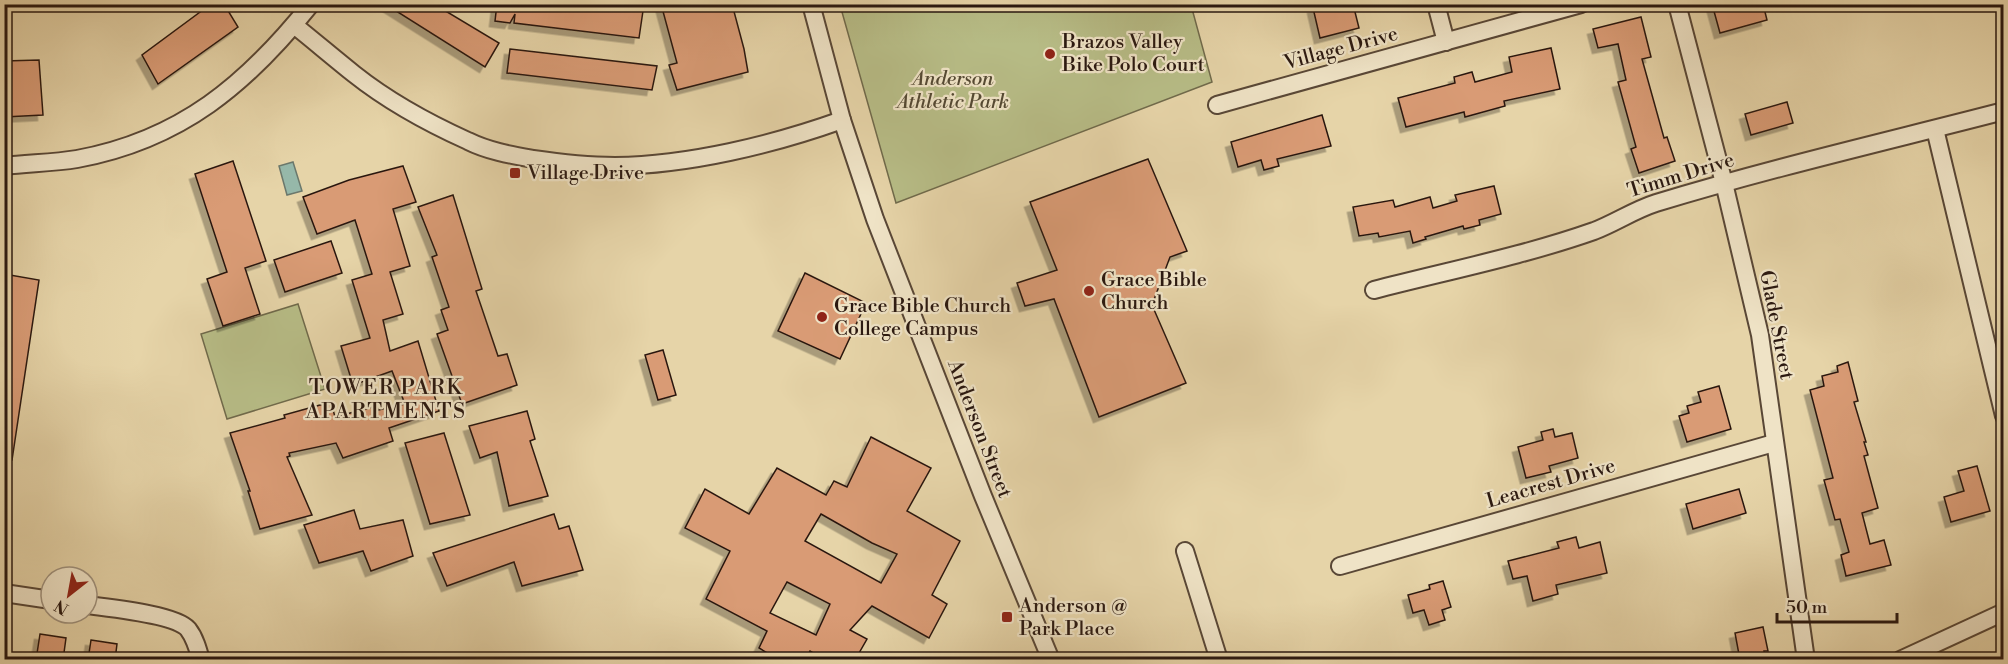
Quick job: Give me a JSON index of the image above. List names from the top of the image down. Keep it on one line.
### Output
{"streets":{"street":["Village Drive","Timm Drive","Glade Street","Anderson Street","Leacrest Drive"]},"crossings":[["Timm Drive","Glade Street"],["Glade Street","Leacrest Drive"]],"districts":["TOWER PARK APARTMENTS"],"parks":["Anderson Athletic Park"],"places":{"other":["Brazos Valley Bike Polo Court","Grace Bible Church","Grace Bible Church College Campus"],"transit":["Village Drive","Anderson @ Park Place"]},"scale_bar":"50 m","north":"bottom left"}
